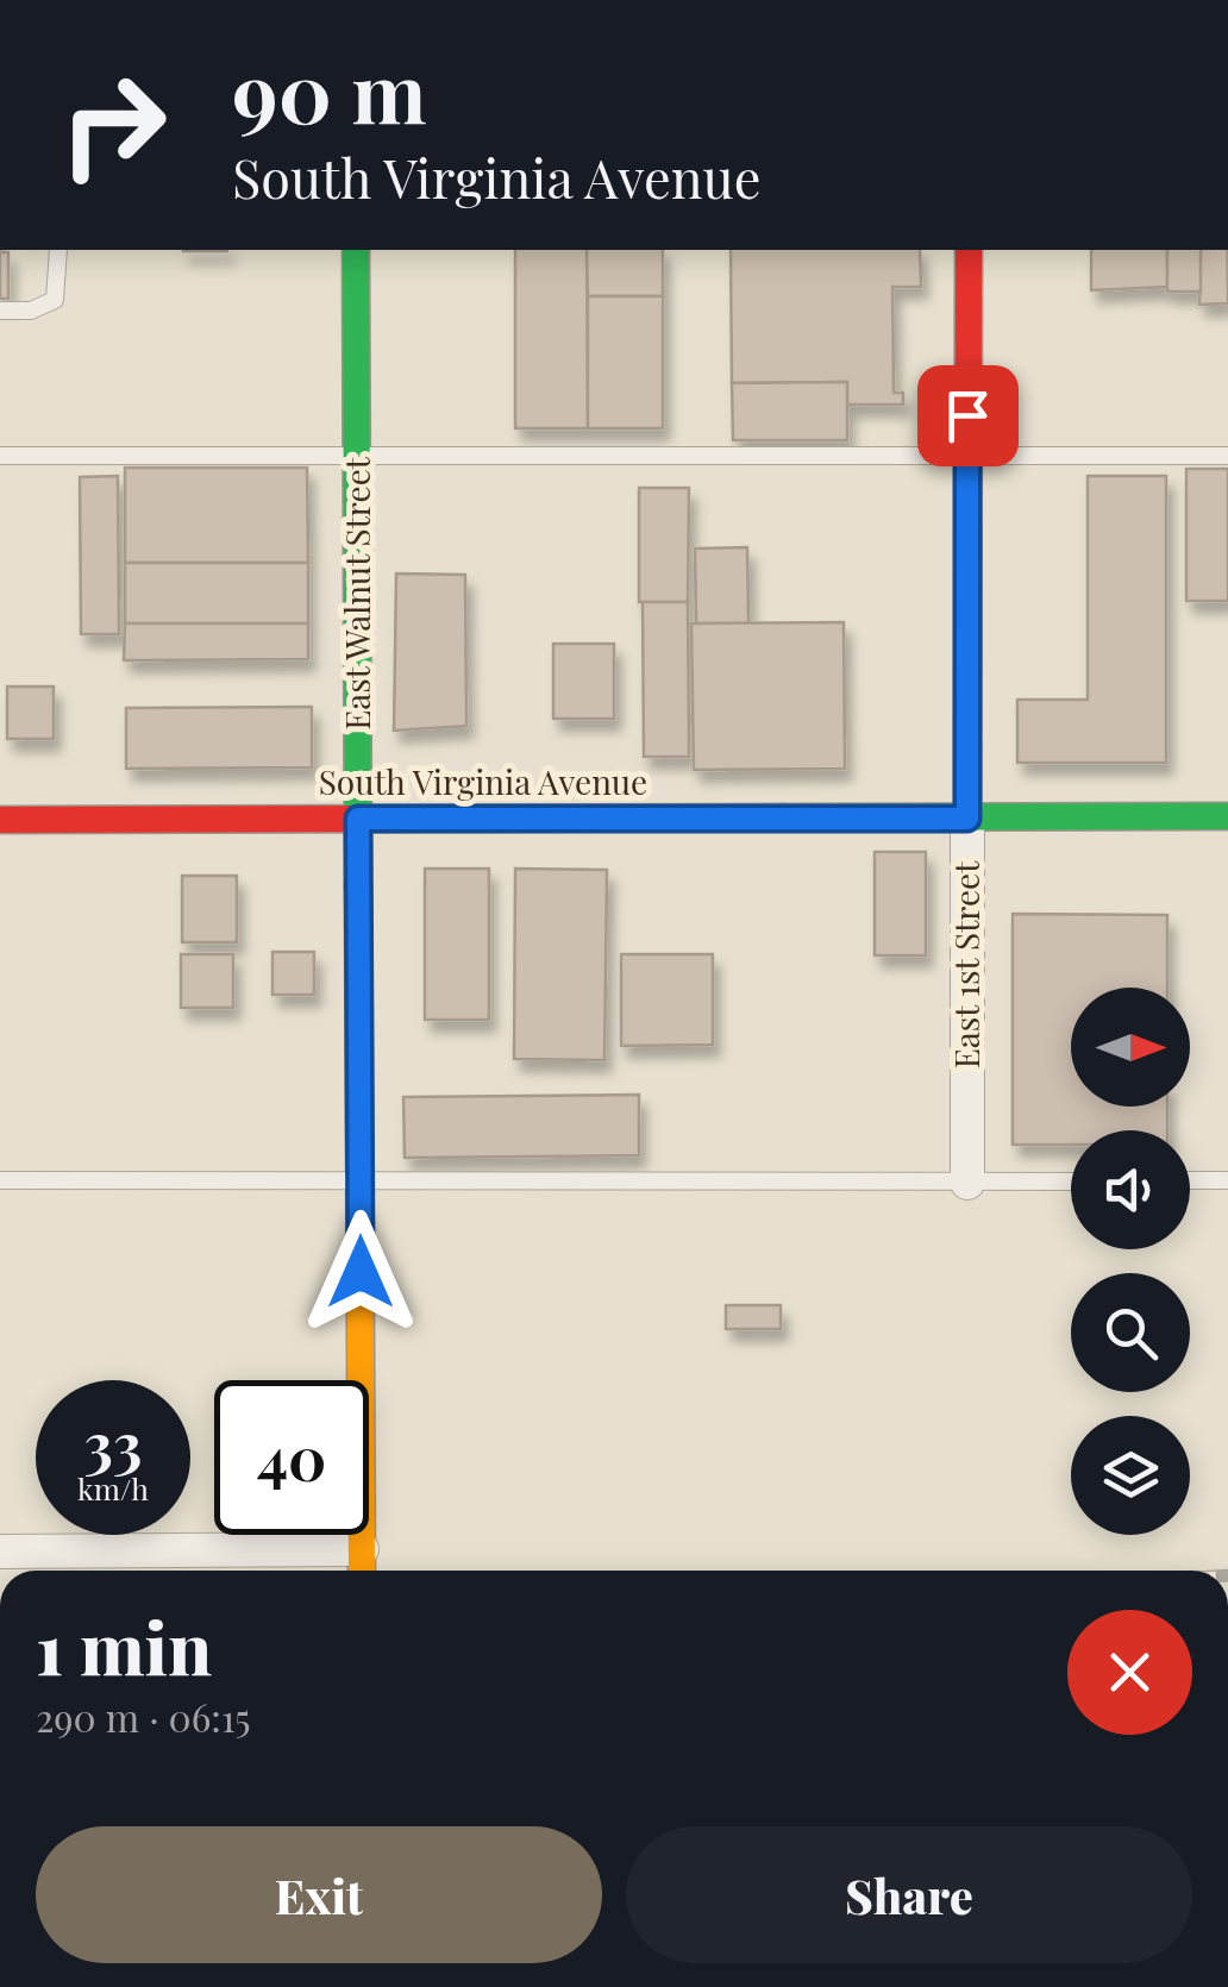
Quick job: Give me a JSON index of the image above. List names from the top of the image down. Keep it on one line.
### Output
{"streets":{"street":["East Walnut Street","South Virginia Avenue","East 1st Street"]},"crossings":[["East Walnut Street","South Virginia Avenue"],["South Virginia Avenue","East 1st Street"]],"north":"right","page":{"turn":["90 m","South Virginia Avenue"],"speed":"33 km/h","limit":"40","heading":["1 min","290 m · 06:15"],"buttons":["Exit","Share"]}}
